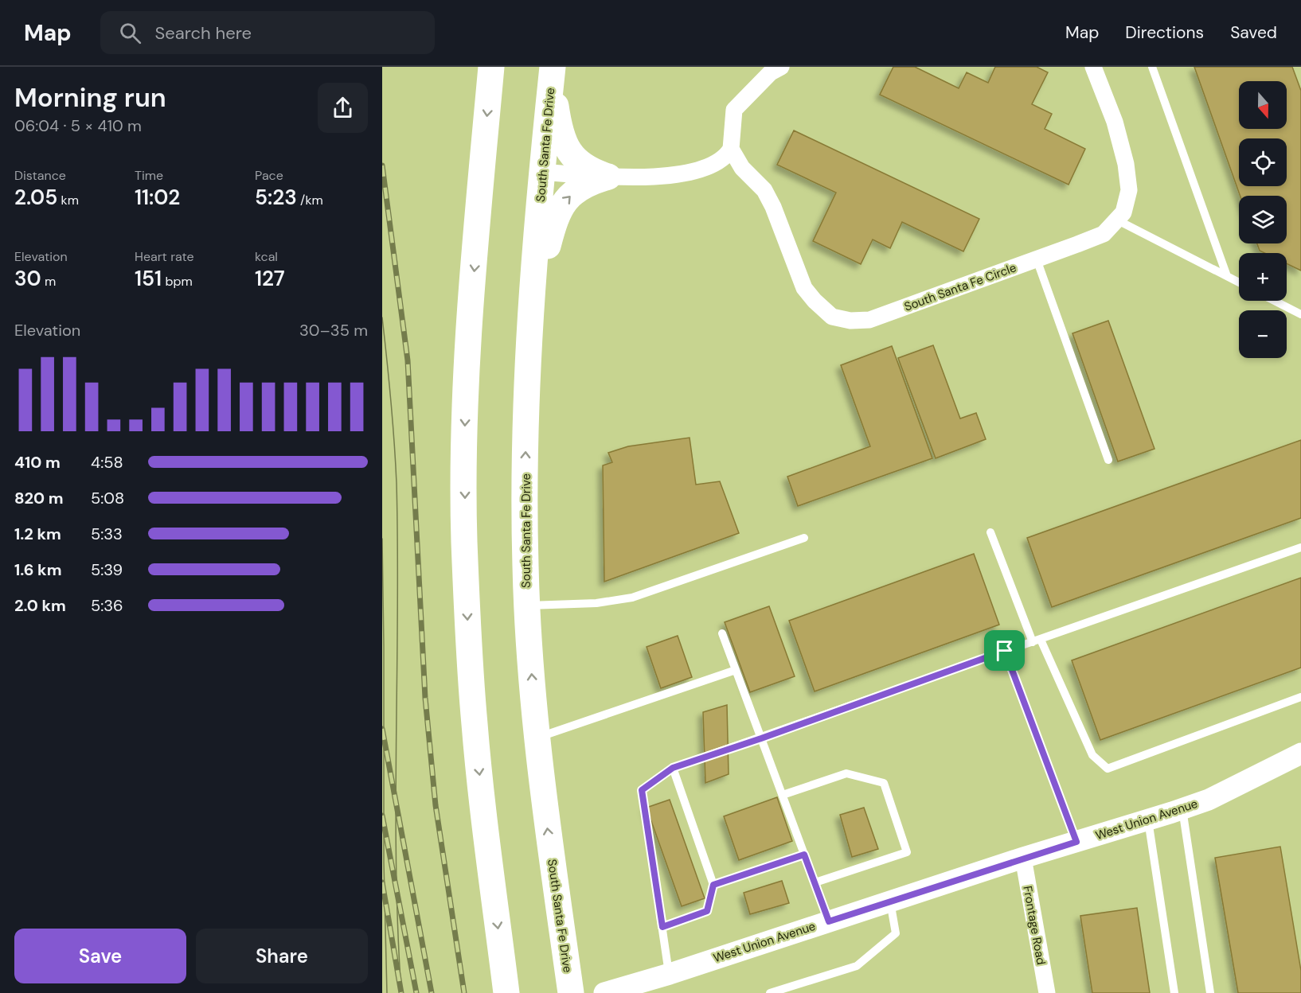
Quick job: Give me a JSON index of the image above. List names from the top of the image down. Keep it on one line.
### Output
{"streets":{"highway":["South Santa Fe Drive"],"street":["South Santa Fe Circle","West Union Avenue","Frontage Road"]},"crossings":[["West Union Avenue","Frontage Road"]],"north":"bottom","page":{"header":"Map","search":"Search here","nav":["Map","Directions","Saved"],"heading":["Morning run","06:04 · 5 × 410 m"],"map_buttons":["+","−"],"stats":[["Distance","2.05 km"],["Time","11:02"],["Pace","5:23 /km"],["Elevation","30 m"],["Heart rate","151 bpm"],["kcal","127"]],"chart":["Elevation","30–35 m"],"list":[{"name":"410 m","note":"4:58"},{"name":"820 m","note":"5:08"},{"name":"1.2 km","note":"5:33"},{"name":"1.6 km","note":"5:39"},{"name":"2.0 km","note":"5:36"}],"buttons":["Save","Share"]}}
